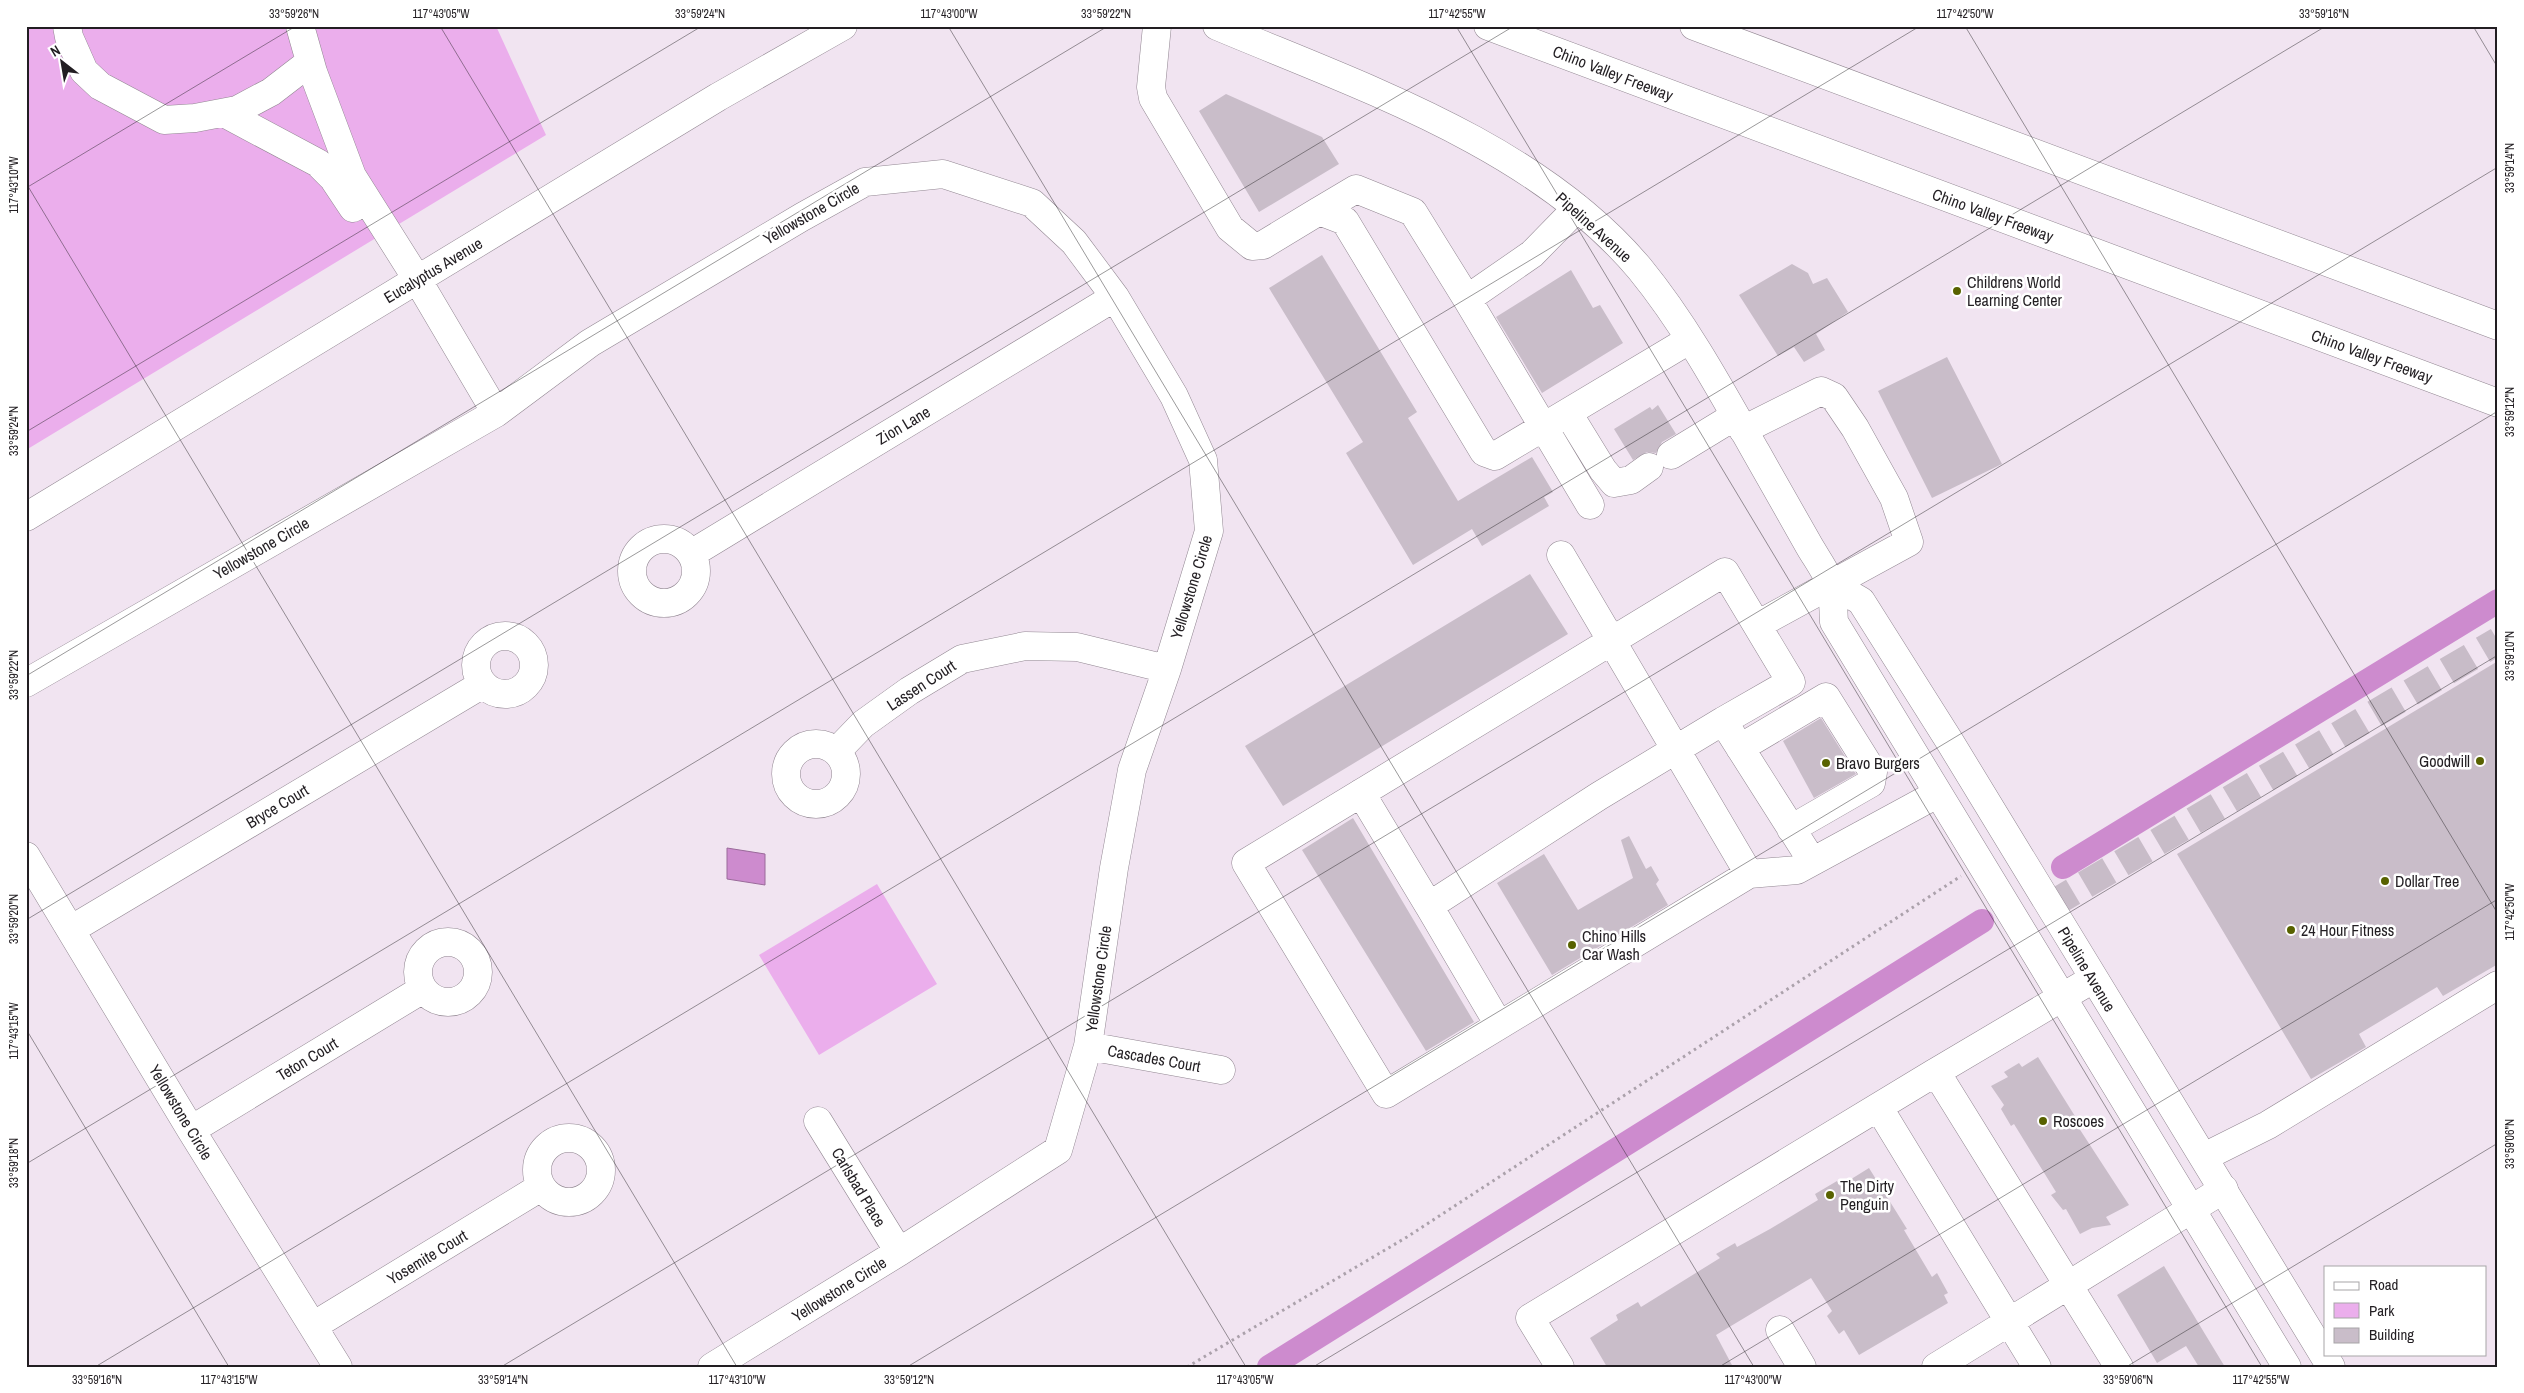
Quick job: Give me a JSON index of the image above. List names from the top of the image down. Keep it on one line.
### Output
{"streets":{"main road":["Chino Valley Freeway","Yellowstone Circle","Pipeline Avenue","Eucalyptus Avenue","Zion Lane","Lassen Court","Bryce Court","Cascades Court","Teton Court","Carlsbad Place","Yosemite Court"]},"crossings":[["Yellowstone Circle","Zion Lane"],["Yellowstone Circle","Lassen Court"],["Yellowstone Circle","Bryce Court"],["Yellowstone Circle","Cascades Court"],["Yellowstone Circle","Teton Court"],["Yellowstone Circle","Carlsbad Place"],["Yellowstone Circle","Yosemite Court"]],"places":["Childrens World Learning Center","Goodwill","Bravo Burgers","Dollar Tree","24 Hour Fitness","Chino Hills Car Wash","Roscoes","The Dirty Penguin"],"legend":["Road","Park","Building"],"north":"top left","coordinates":["33°59'26\"N","117°43'05\"W","33°59'24\"N","117°43'00\"W","33°59'22\"N","117°42'55\"W","117°42'50\"W","33°59'16\"N","33°59'14\"N","117°43'10\"W","33°59'12\"N","33°59'10\"N","33°59'20\"N","117°43'15\"W","33°59'06\"N","33°59'18\"N"]}
